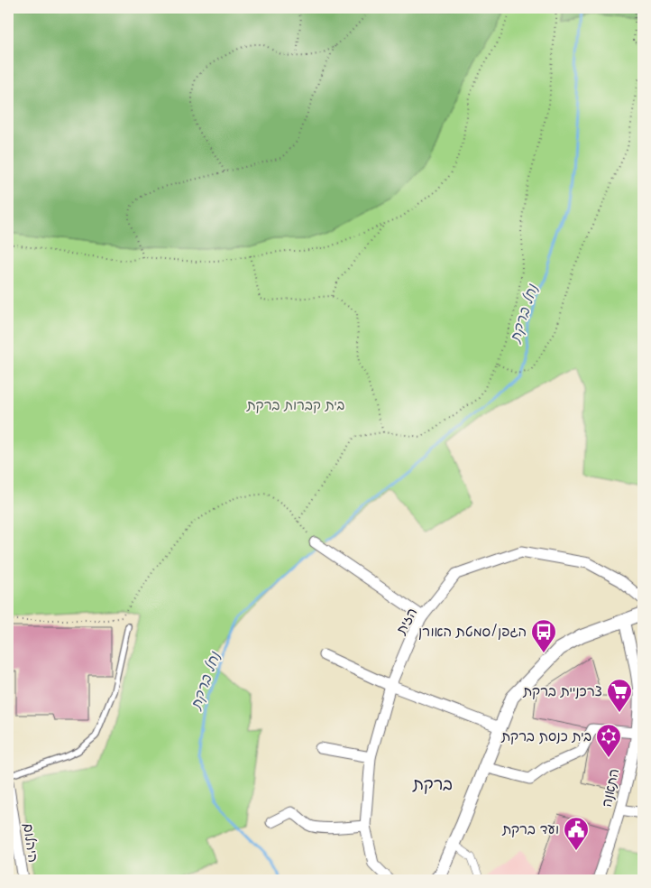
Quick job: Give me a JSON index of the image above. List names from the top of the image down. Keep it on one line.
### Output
{"streets":{"street":["הזית","התאנה","היהלום"]},"districts":["ברקת"],"water":["נחל ברקת"],"parks":["בית קברות ברקת"],"places":{"bus stop":["הגפן/סמטת האורן"],"supermarket":["צרכניית ברקת"],"synagogue":["בית כנסת ברקת"],"public building":["ועד ברקת"]}}
